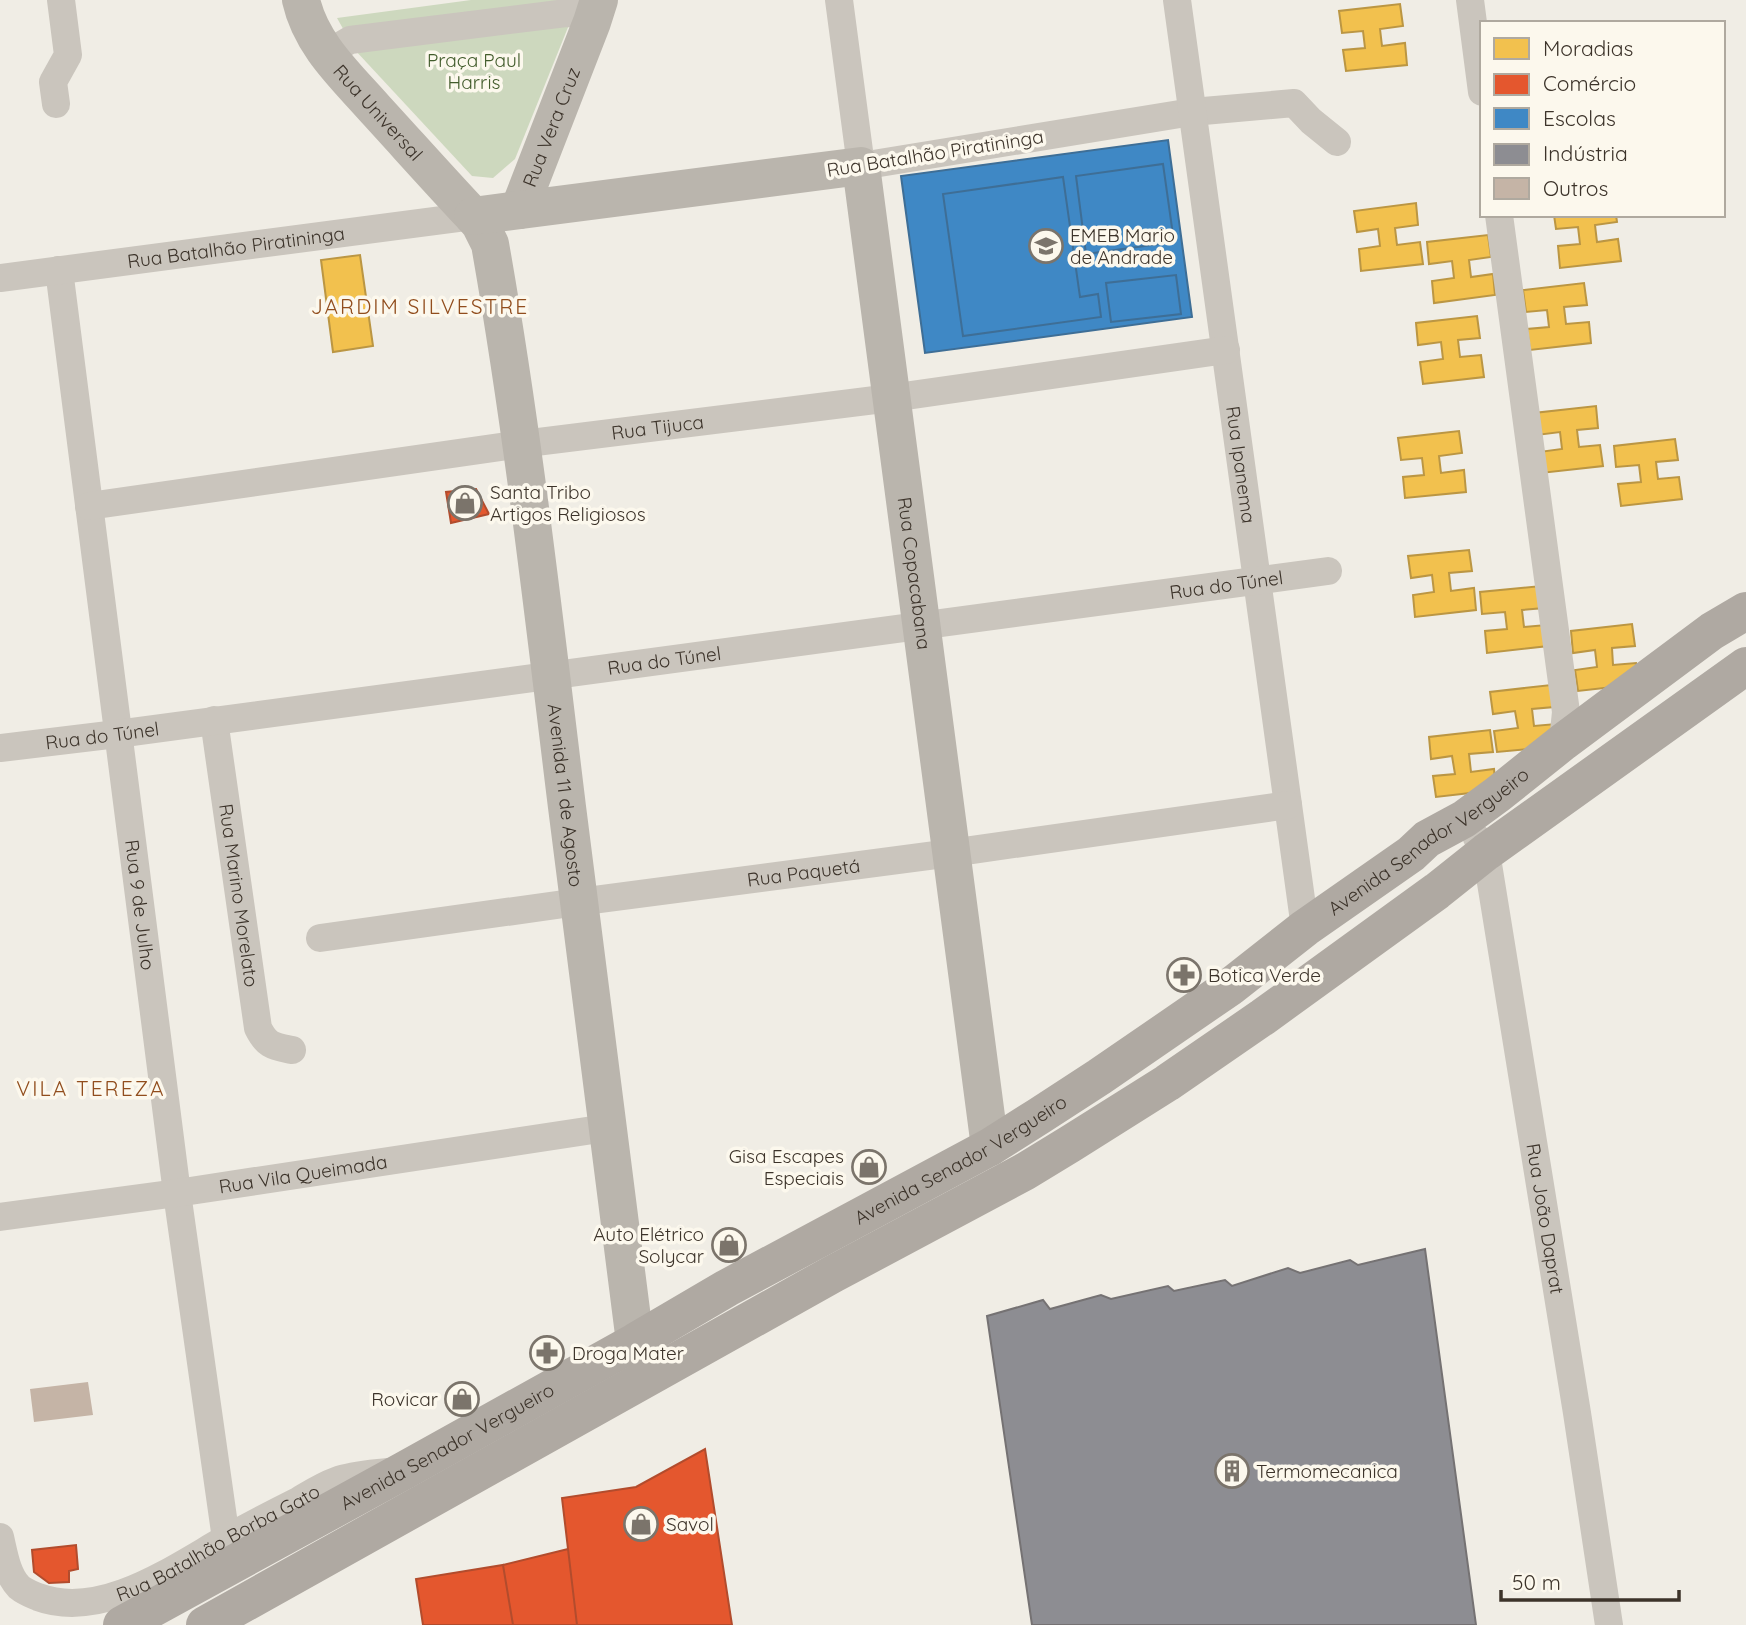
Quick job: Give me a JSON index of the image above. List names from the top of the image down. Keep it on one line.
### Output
{"streets":{"main road":["Avenida Senador Vergueiro"],"street":["Rua Universal","Rua Vera Cruz","Rua Batalhão Piratininga","Rua Tijuca","Rua Ipanema","Rua Copacabana","Rua do Túnel","Avenida 11 de Agosto","Rua Paquetá","Rua Marino Morelato","Rua 9 de Julho","Rua Vila Queimada","Rua João Daprat","Rua Batalhão Borba Gato"]},"crossings":[["Rua Universal","Rua Vera Cruz"],["Rua Universal","Rua Batalhão Piratininga"],["Rua Universal","Avenida 11 de Agosto"],["Rua Vera Cruz","Rua Batalhão Piratininga"],["Rua Vera Cruz","Avenida 11 de Agosto"],["Rua Batalhão Piratininga","Rua Ipanema"],["Rua Batalhão Piratininga","Rua Copacabana"],["Rua Batalhão Piratininga","Avenida 11 de Agosto"],["Rua Batalhão Piratininga","Rua 9 de Julho"],["Rua Tijuca","Rua Ipanema"],["Rua Tijuca","Rua Copacabana"],["Rua Tijuca","Avenida 11 de Agosto"],["Rua Tijuca","Rua 9 de Julho"],["Rua Ipanema","Rua do Túnel"],["Rua Ipanema","Avenida Senador Vergueiro"],["Rua Ipanema","Rua Paquetá"],["Rua Copacabana","Rua do Túnel"],["Rua Copacabana","Avenida Senador Vergueiro"],["Rua Copacabana","Rua Paquetá"],["Rua do Túnel","Avenida 11 de Agosto"],["Rua do Túnel","Rua Marino Morelato"],["Rua do Túnel","Rua 9 de Julho"],["Avenida 11 de Agosto","Avenida Senador Vergueiro"],["Avenida 11 de Agosto","Rua Paquetá"],["Avenida 11 de Agosto","Rua Vila Queimada"],["Avenida Senador Vergueiro","Rua João Daprat"],["Avenida Senador Vergueiro","Rua Batalhão Borba Gato"],["Rua 9 de Julho","Rua Vila Queimada"],["Rua 9 de Julho","Rua Batalhão Borba Gato"]],"districts":["JARDIM SILVESTRE","VILA TEREZA"],"parks":["Praça Paul Harris"],"places":{"school or university":["EMEB Mario de Andrade"],"shop":["Santa Tribo Artigos Religiosos","Gisa Escapes Especiais","Auto Elétrico Solycar","Rovicar","Savol"],"pharmacy":["Botica Verde","Droga Mater"],"building":["Termomecanica"]},"legend":["Moradias","Comércio","Escolas","Indústria","Outros"],"scale_bar":"50 m"}
